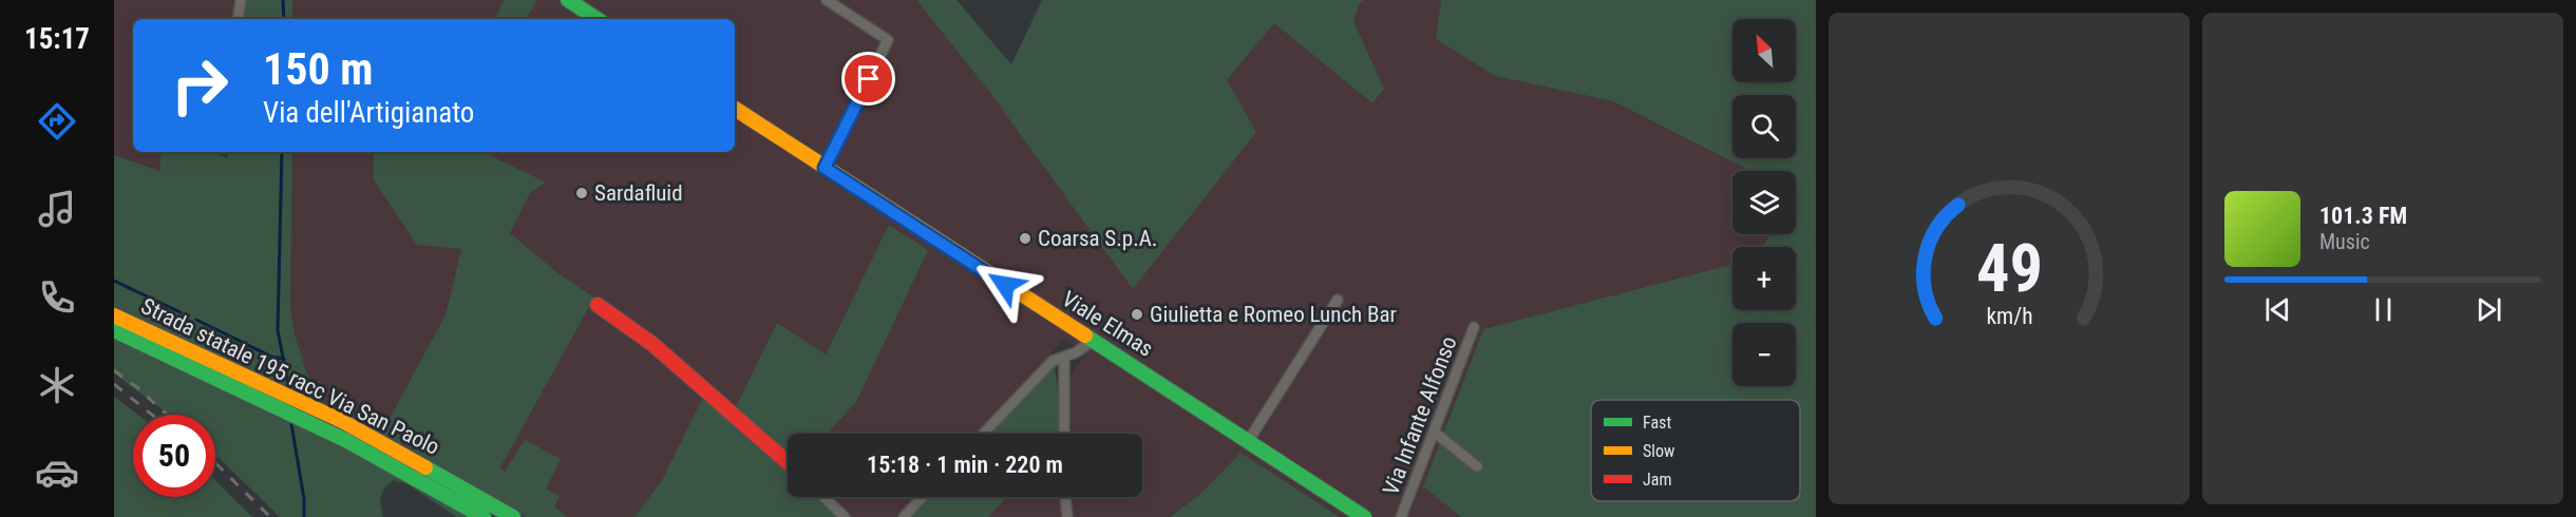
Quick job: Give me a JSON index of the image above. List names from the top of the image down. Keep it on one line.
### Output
{"streets":{"main road":["Viale Elmas","Strada statale 195 racc Via San Paolo"],"street":["Via Infante Alfonso"]},"places":["Sardafluid","Coarsa S.p.A.","Giulietta e Romeo Lunch Bar"],"legend":["Fast","Slow","Jam"],"north":"top left","page":{"tabs":"15:17","map_buttons":["+","−"],"turn":["150 m","Via dell'Artigianato"],"song":["101.3 FM","Music"],"limit":"50","trip":"15:18 · 1 min · 220 m","gauge":["49","km/h"]}}
